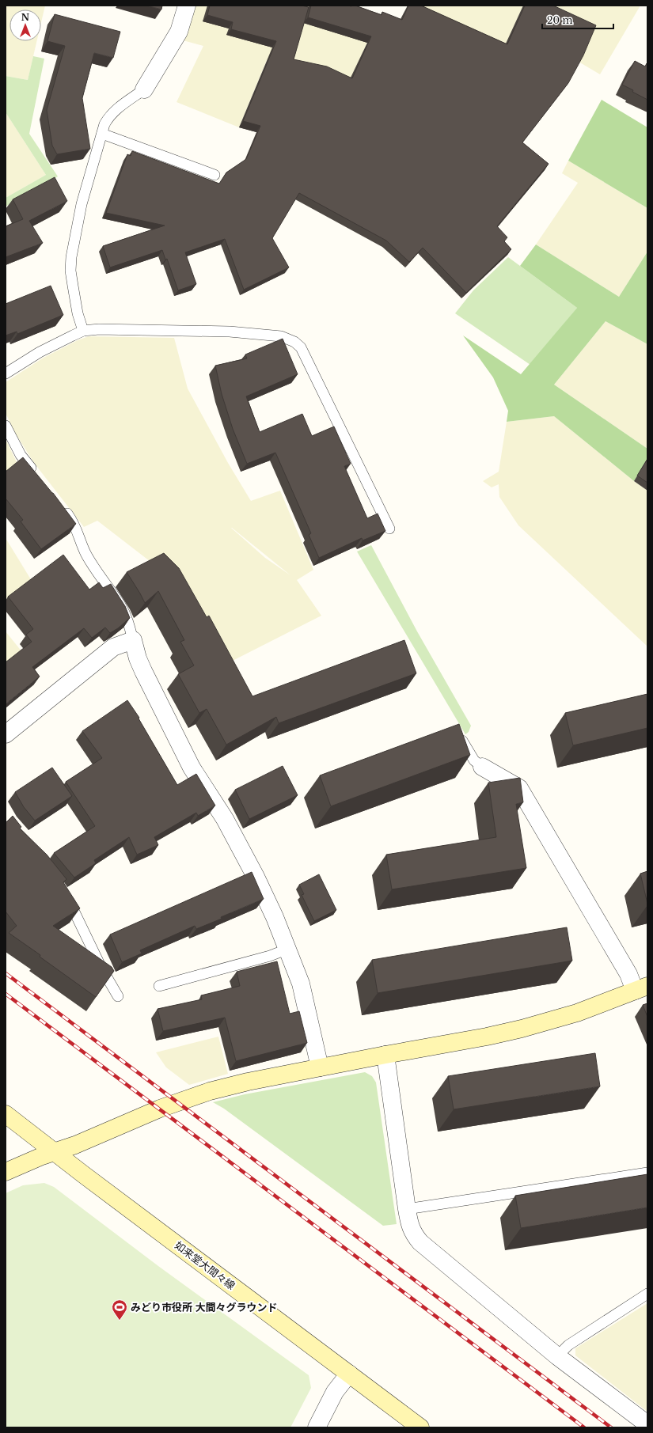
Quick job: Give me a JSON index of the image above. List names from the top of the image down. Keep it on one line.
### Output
{"streets":{"street":["如来堂大間々線"]},"places":{"sports":["みどり市役所 大間々グラウンド"]},"scale_bar":"20 m","north":"top"}
